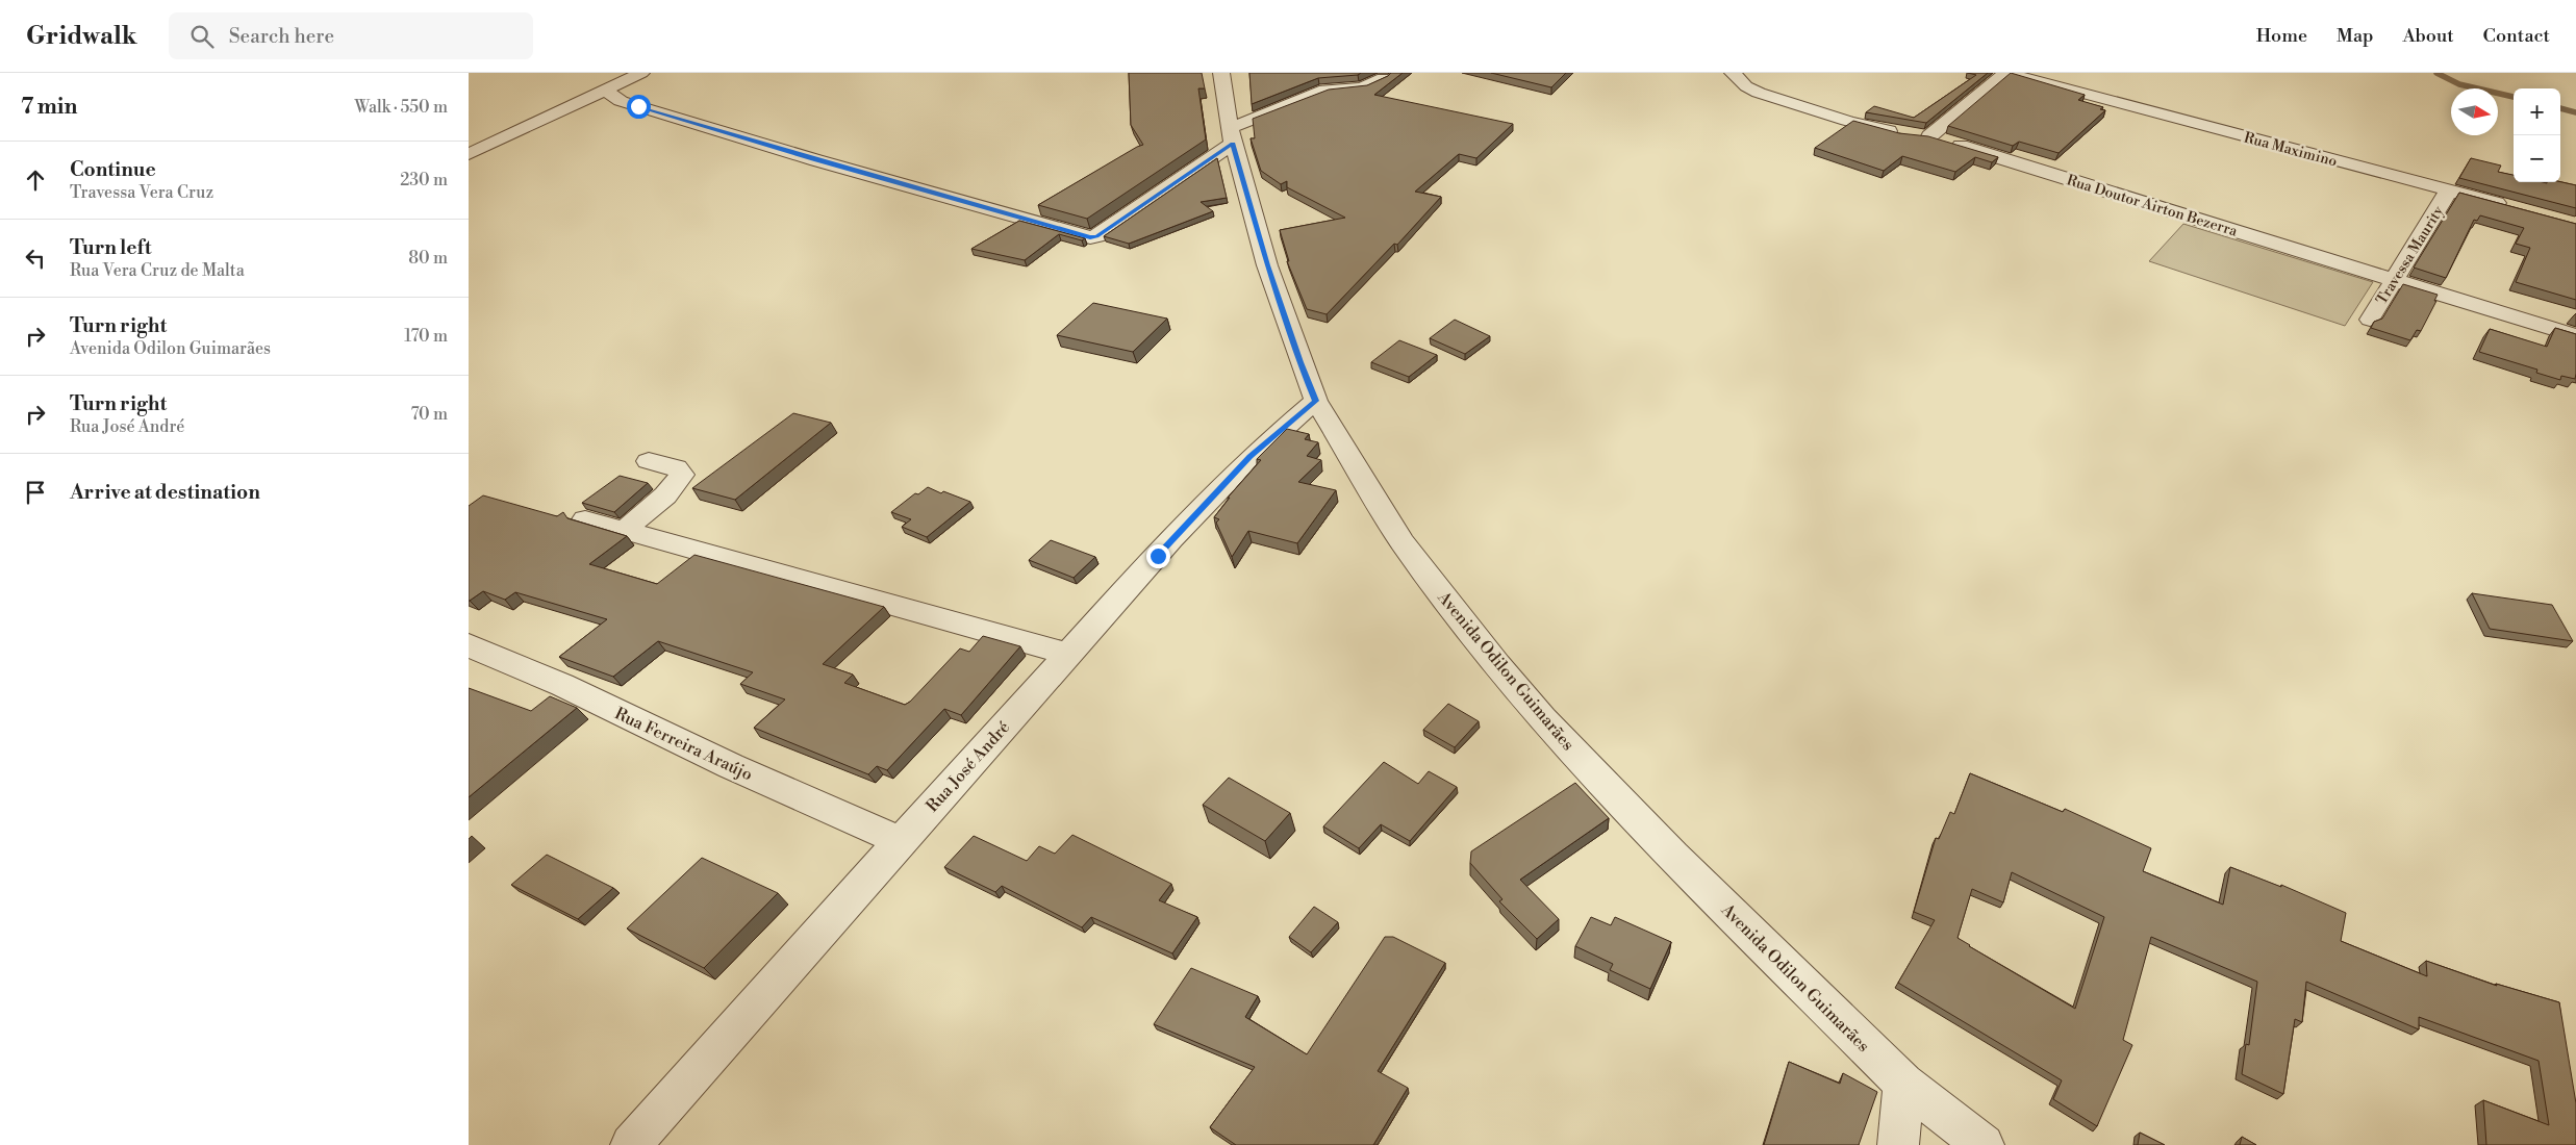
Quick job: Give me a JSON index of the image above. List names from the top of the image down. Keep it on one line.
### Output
{"streets":{"street":["Rua Maximino","Rua Doutor Airton Bezerra","Travessa Maurity","Avenida Odilon Guimarães","Rua Ferreira Araújo","Rua José André"]},"crossings":[["Rua Maximino","Travessa Maurity"],["Rua Doutor Airton Bezerra","Travessa Maurity"],["Avenida Odilon Guimarães","Rua José André"],["Rua Ferreira Araújo","Rua José André"]],"north":"right","page":{"header":"Gridwalk","search":"Search here","nav":["Home","Map","About","Contact"],"heading":["7 min","Walk · 550 m"],"map_buttons":["+","−"],"list":[["Continue","Travessa Vera Cruz","230 m"],["Turn left","Rua Vera Cruz de Malta","80 m"],["Turn right","Avenida Odilon Guimarães","170 m"],["Turn right","Rua José André","70 m"],"Arrive at destination"]}}
